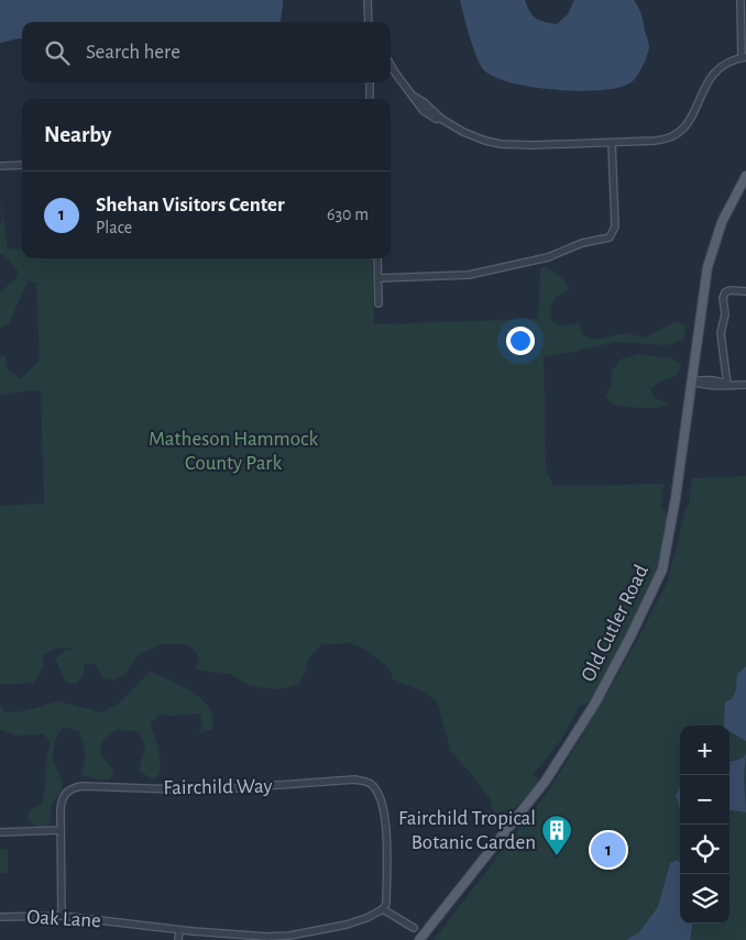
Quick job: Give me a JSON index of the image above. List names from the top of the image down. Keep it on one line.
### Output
{"streets":{"main road":["Old Cutler Road"],"street":["Fairchild Way","Oak Lane"]},"crossings":[["Fairchild Way","Oak Lane"]],"parks":["Matheson Hammock County Park"],"places":{"building":["Fairchild Tropical Botanic Garden"]},"page":{"search":"Search here","heading":"Nearby","list":[{"mark":"1","name":"Shehan Visitors Center","note":"Place","value":"630 m"}],"map_buttons":["+","−"],"pins":"1"}}
